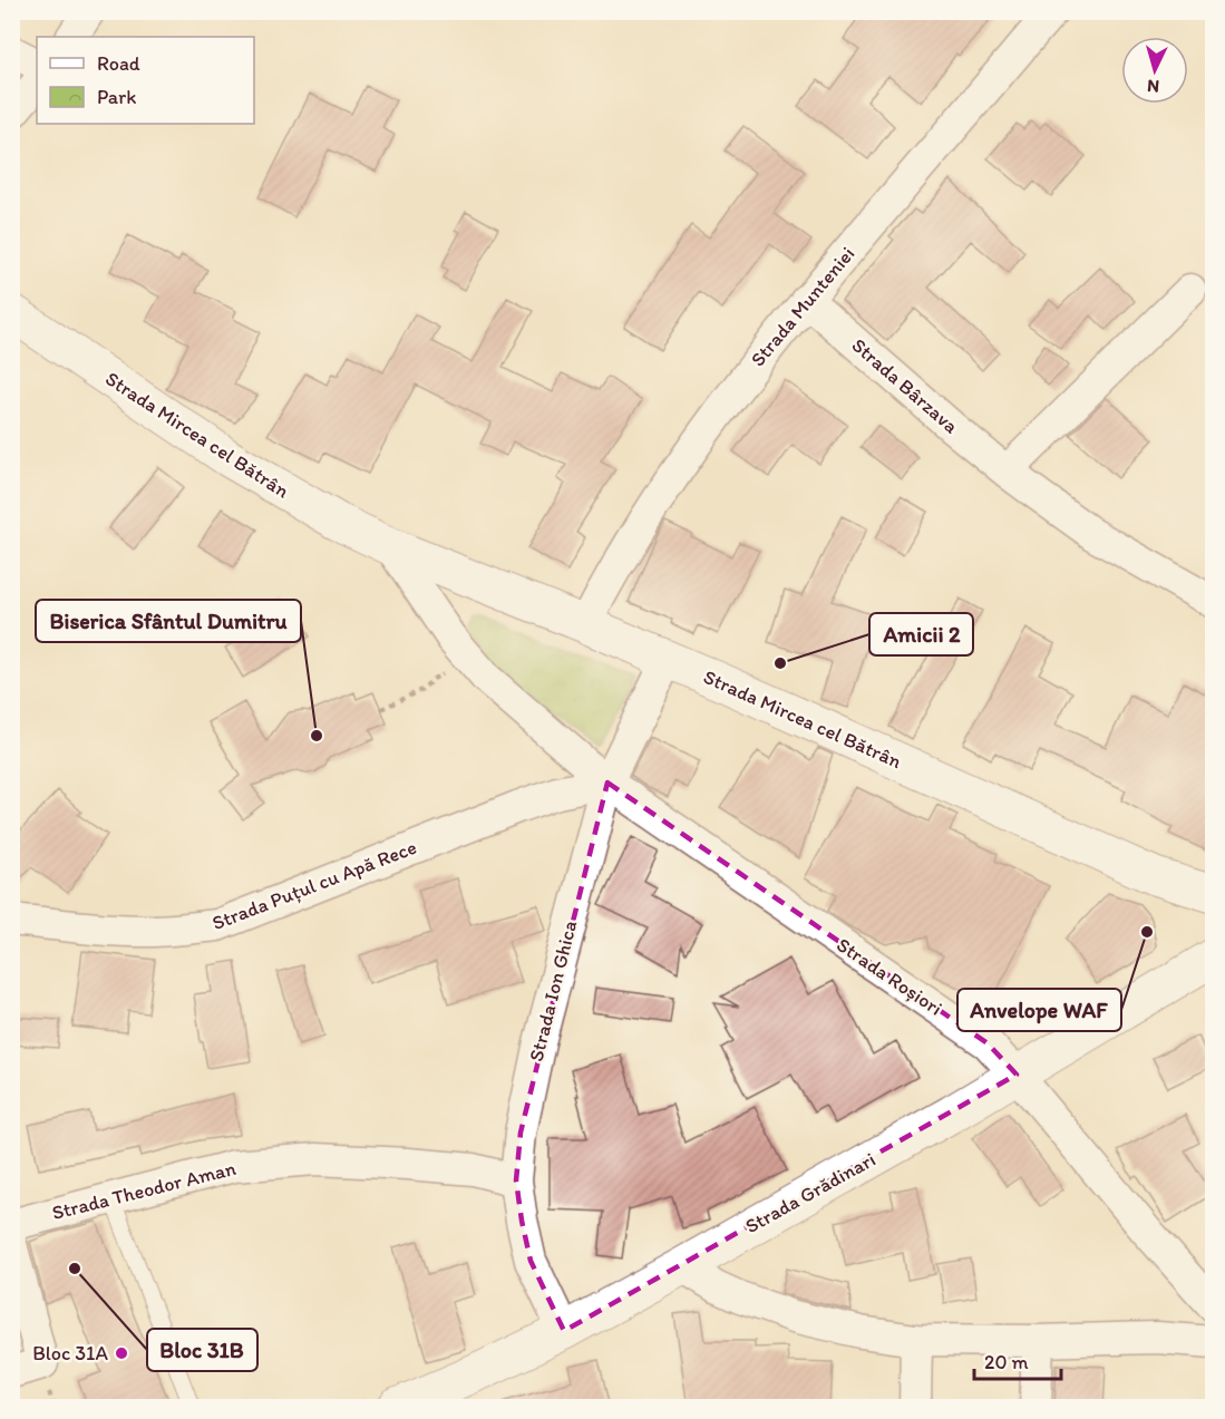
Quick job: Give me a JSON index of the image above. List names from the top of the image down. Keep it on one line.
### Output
{"streets":{"street":["Strada Munteniei","Strada Bârzava","Strada Mircea cel Bătrân","Strada Puțul cu Apă Rece","Strada Roșiori","Strada Ion Ghica","Strada Theodor Aman","Strada Grădinari"]},"crossings":[["Strada Munteniei","Strada Bârzava"],["Strada Munteniei","Strada Mircea cel Bătrân"],["Strada Mircea cel Bătrân","Strada Ion Ghica"],["Strada Puțul cu Apă Rece","Strada Roșiori"],["Strada Puțul cu Apă Rece","Strada Ion Ghica"],["Strada Roșiori","Strada Ion Ghica"],["Strada Roșiori","Strada Grădinari"],["Strada Ion Ghica","Strada Theodor Aman"],["Strada Ion Ghica","Strada Grădinari"]],"places":["Amicii 2","Biserica Sfântul Dumitru","Anvelope WAF","Bloc 31B","Bloc 31A"],"legend":["Road","Park"],"scale_bar":"20 m","north":"bottom"}
